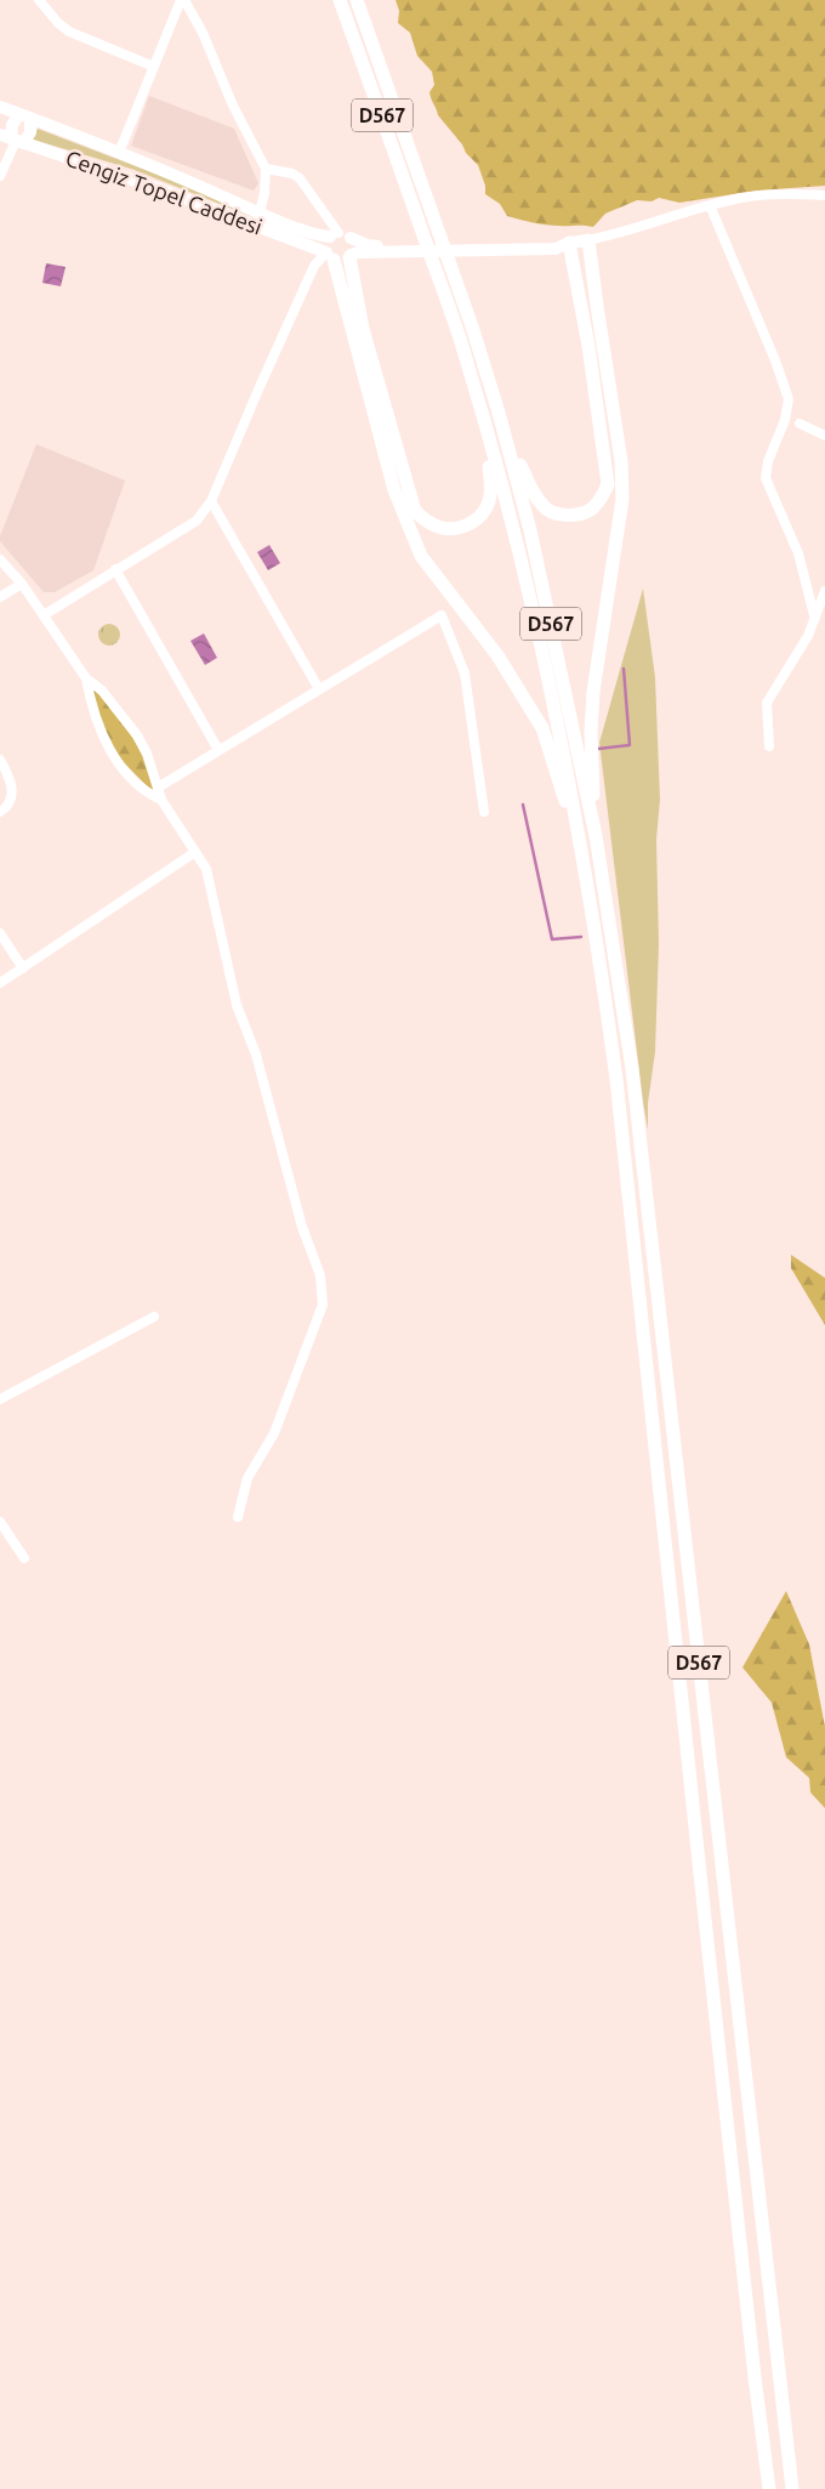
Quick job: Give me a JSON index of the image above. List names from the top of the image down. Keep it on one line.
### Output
{"streets":{"highway":["D567"],"main road":["Cengiz Topel Caddesi"]}}
